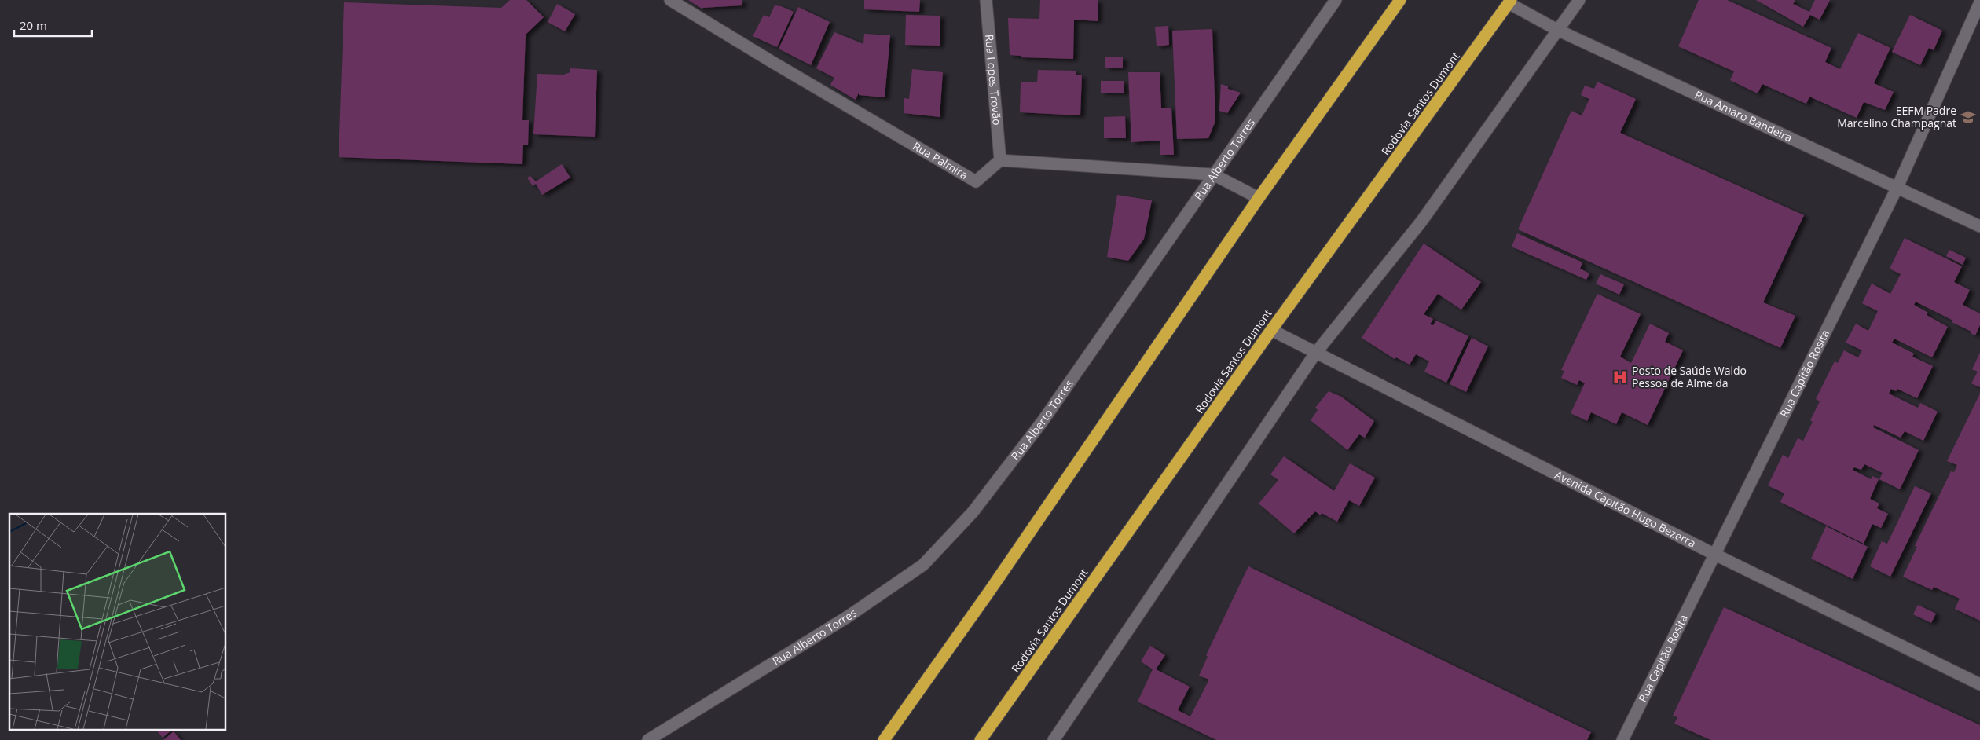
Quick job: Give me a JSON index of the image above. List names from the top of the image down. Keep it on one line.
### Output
{"streets":{"highway":["Rodovia Santos Dumont"],"street":["Rua Lopes Trovão","Rua Amaro Bandeira","Rua Alberto Torres","Rua Palmira","Rua Capitão Rosita","Avenida Capitão Hugo Bezerra"]},"crossings":[["Rua Lopes Trovão","Rua Palmira"],["Rodovia Santos Dumont","Rua Amaro Bandeira"],["Rodovia Santos Dumont","Avenida Capitão Hugo Bezerra"],["Rua Amaro Bandeira","Rua Capitão Rosita"],["Rua Capitão Rosita","Avenida Capitão Hugo Bezerra"]],"places":{"school or university":["EEFM Padre Marcelino Champagnat"],"hospital":["Posto de Saúde Waldo Pessoa de Almeida"]},"scale_bar":"20 m"}
